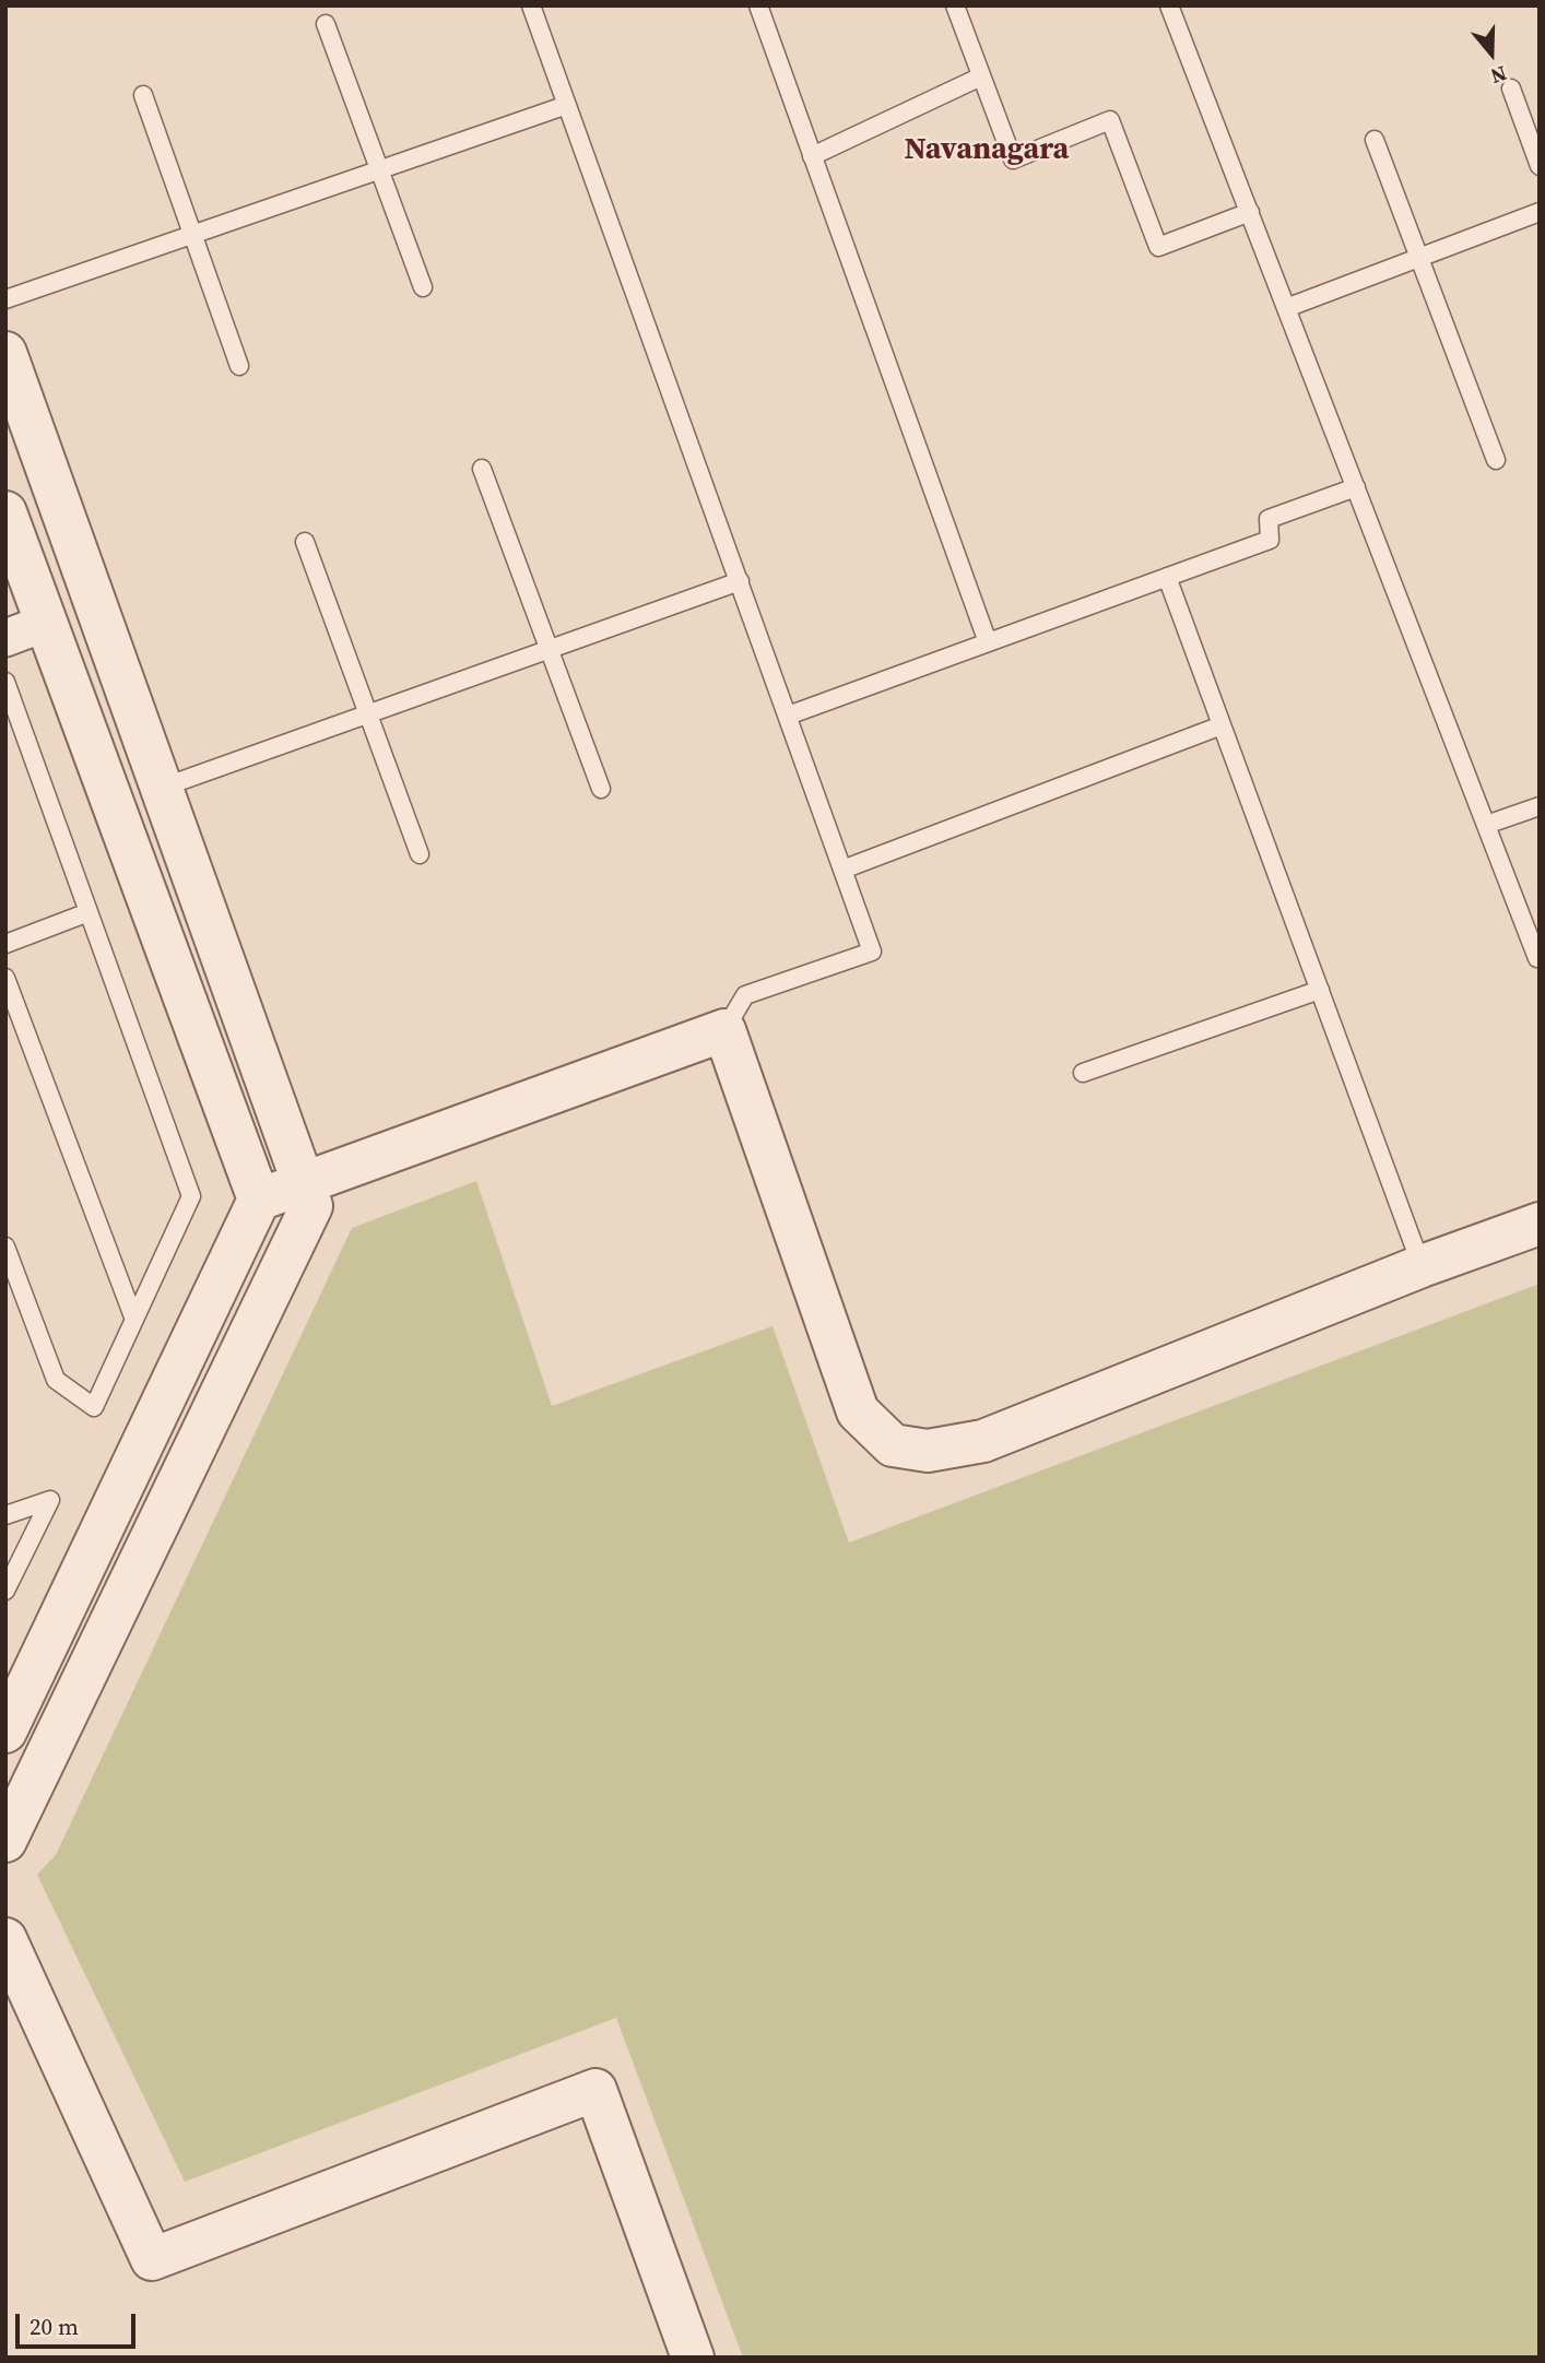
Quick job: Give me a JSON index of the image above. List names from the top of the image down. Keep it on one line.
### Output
{"districts":["Navanagara"],"scale_bar":"20 m","north":"bottom"}
